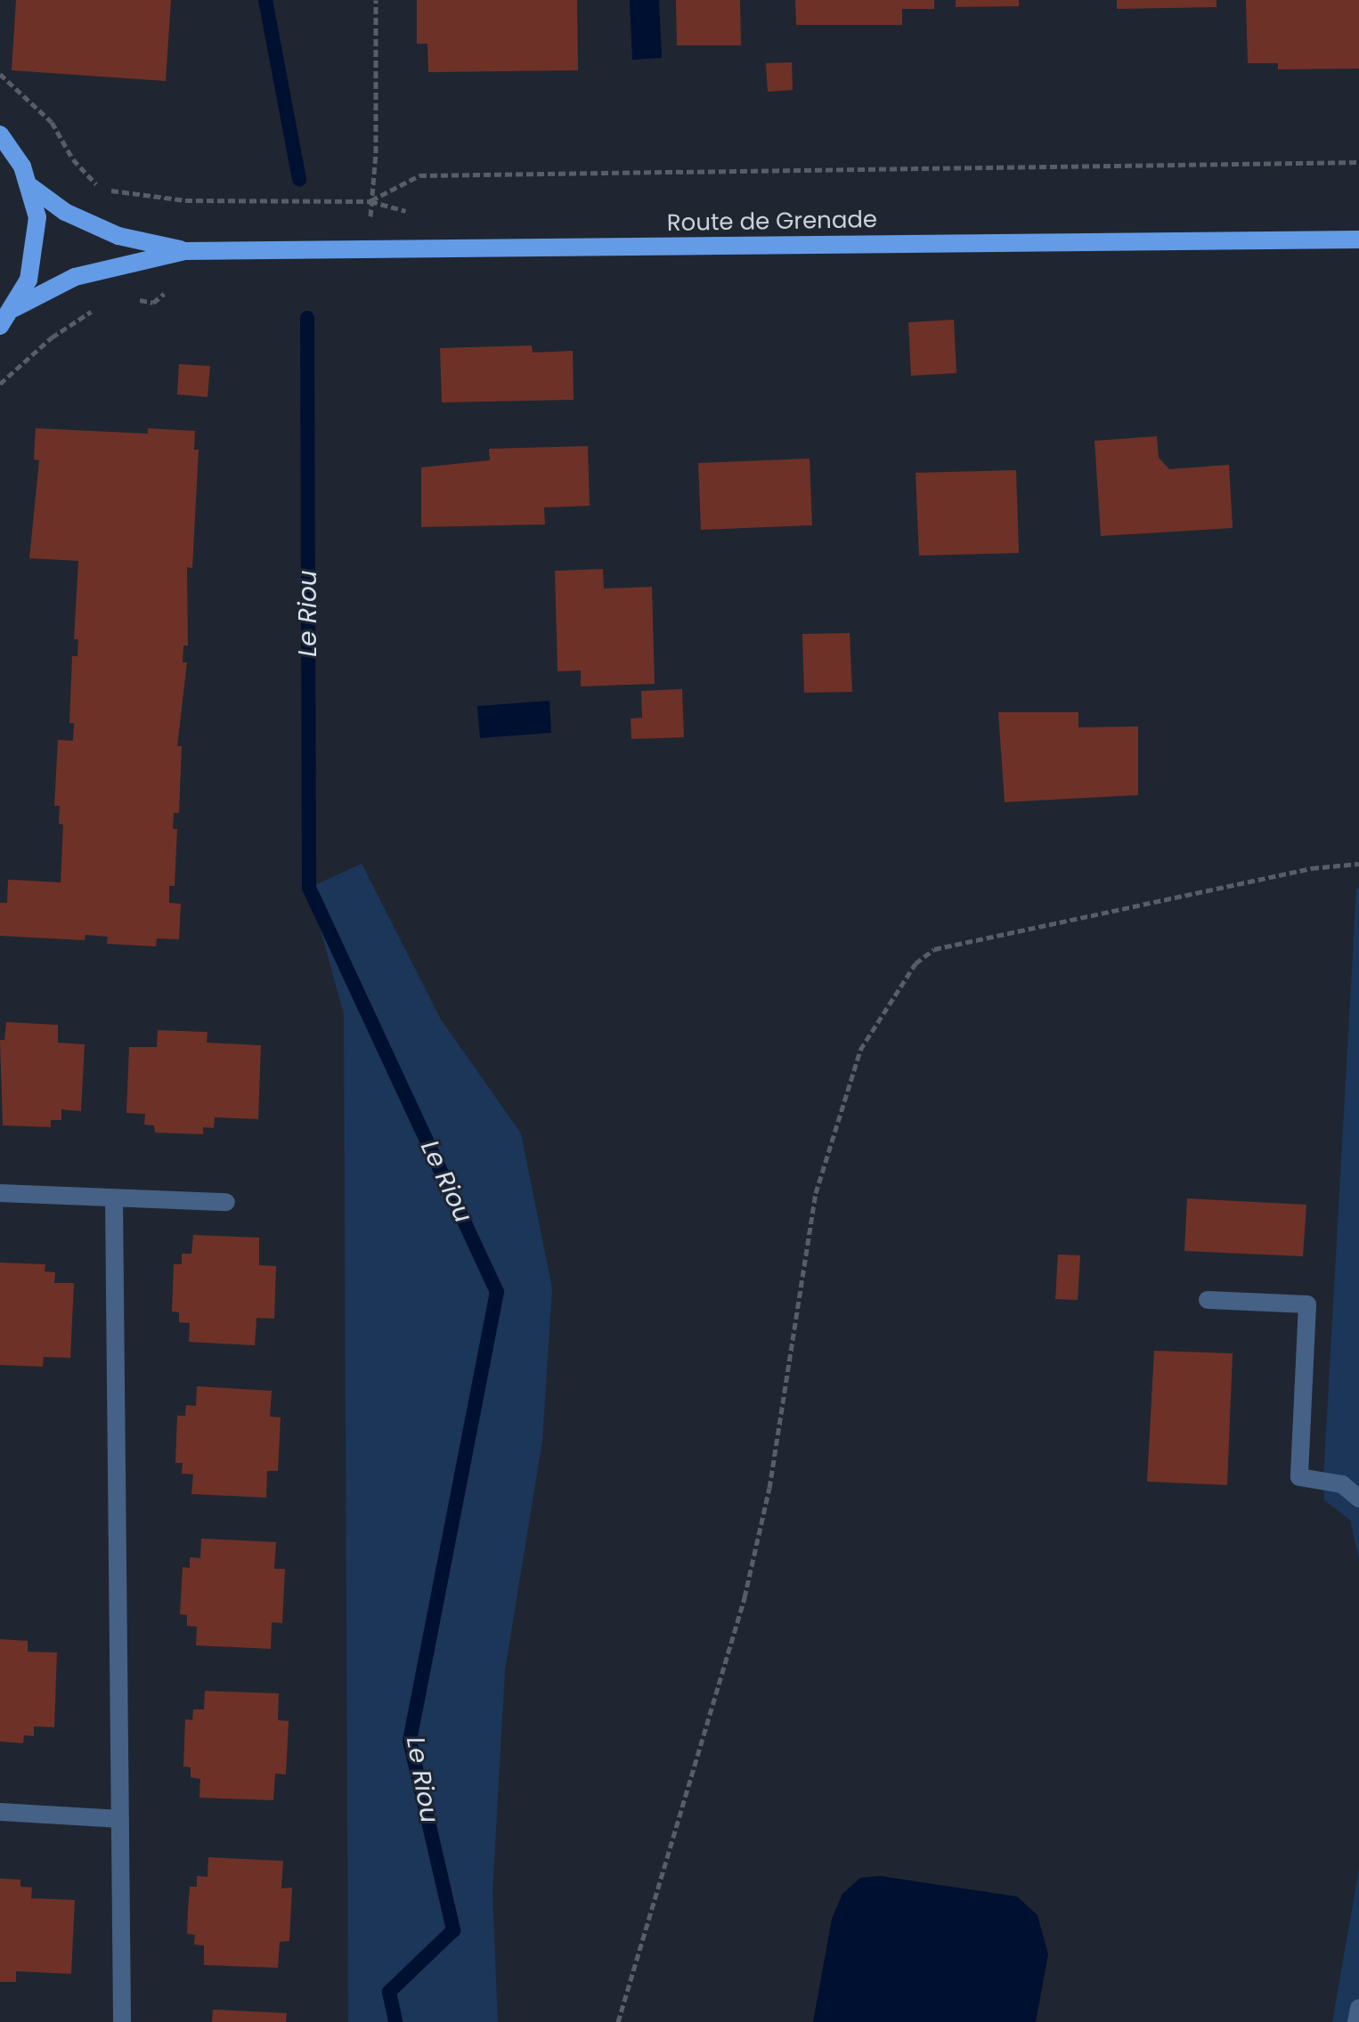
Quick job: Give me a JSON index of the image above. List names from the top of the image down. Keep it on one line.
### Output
{"streets":{"main road":["Route de Grenade"]},"water":["Le Riou"]}
